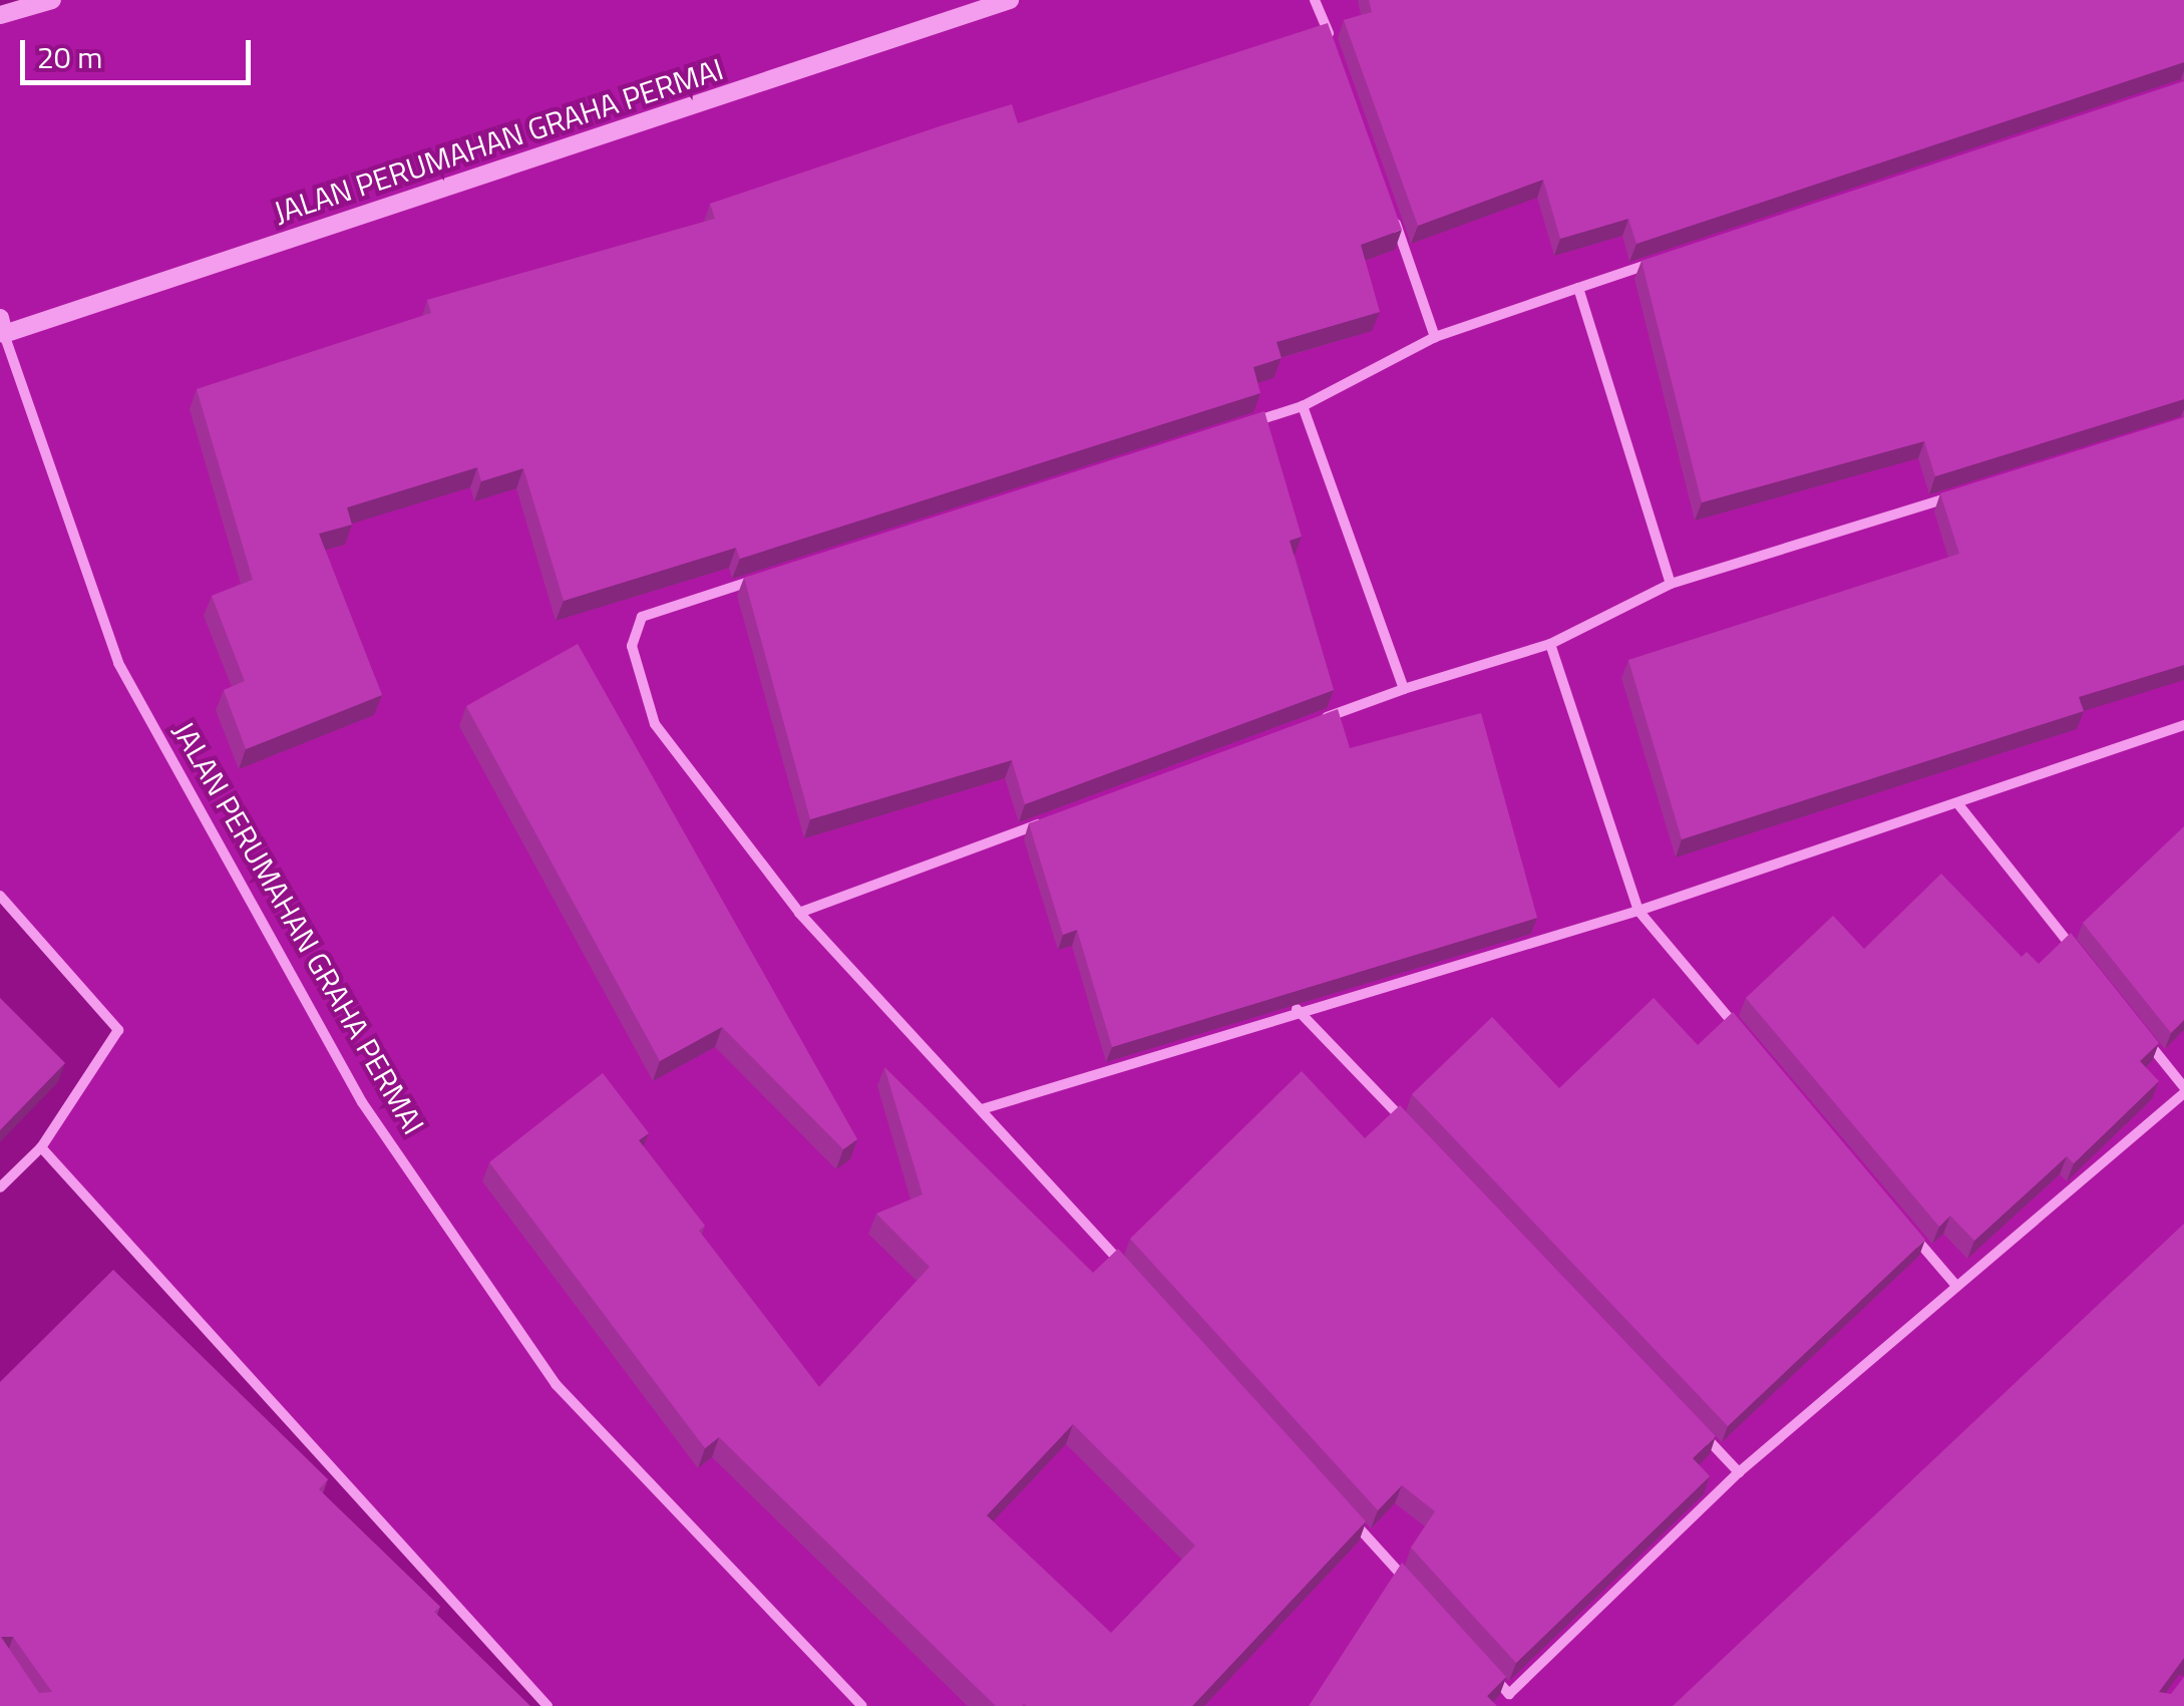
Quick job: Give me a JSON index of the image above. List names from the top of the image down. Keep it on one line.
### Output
{"streets":{"street":["JALAN PERUMAHAN GRAHA PERMAI"]},"scale_bar":"20 m"}
